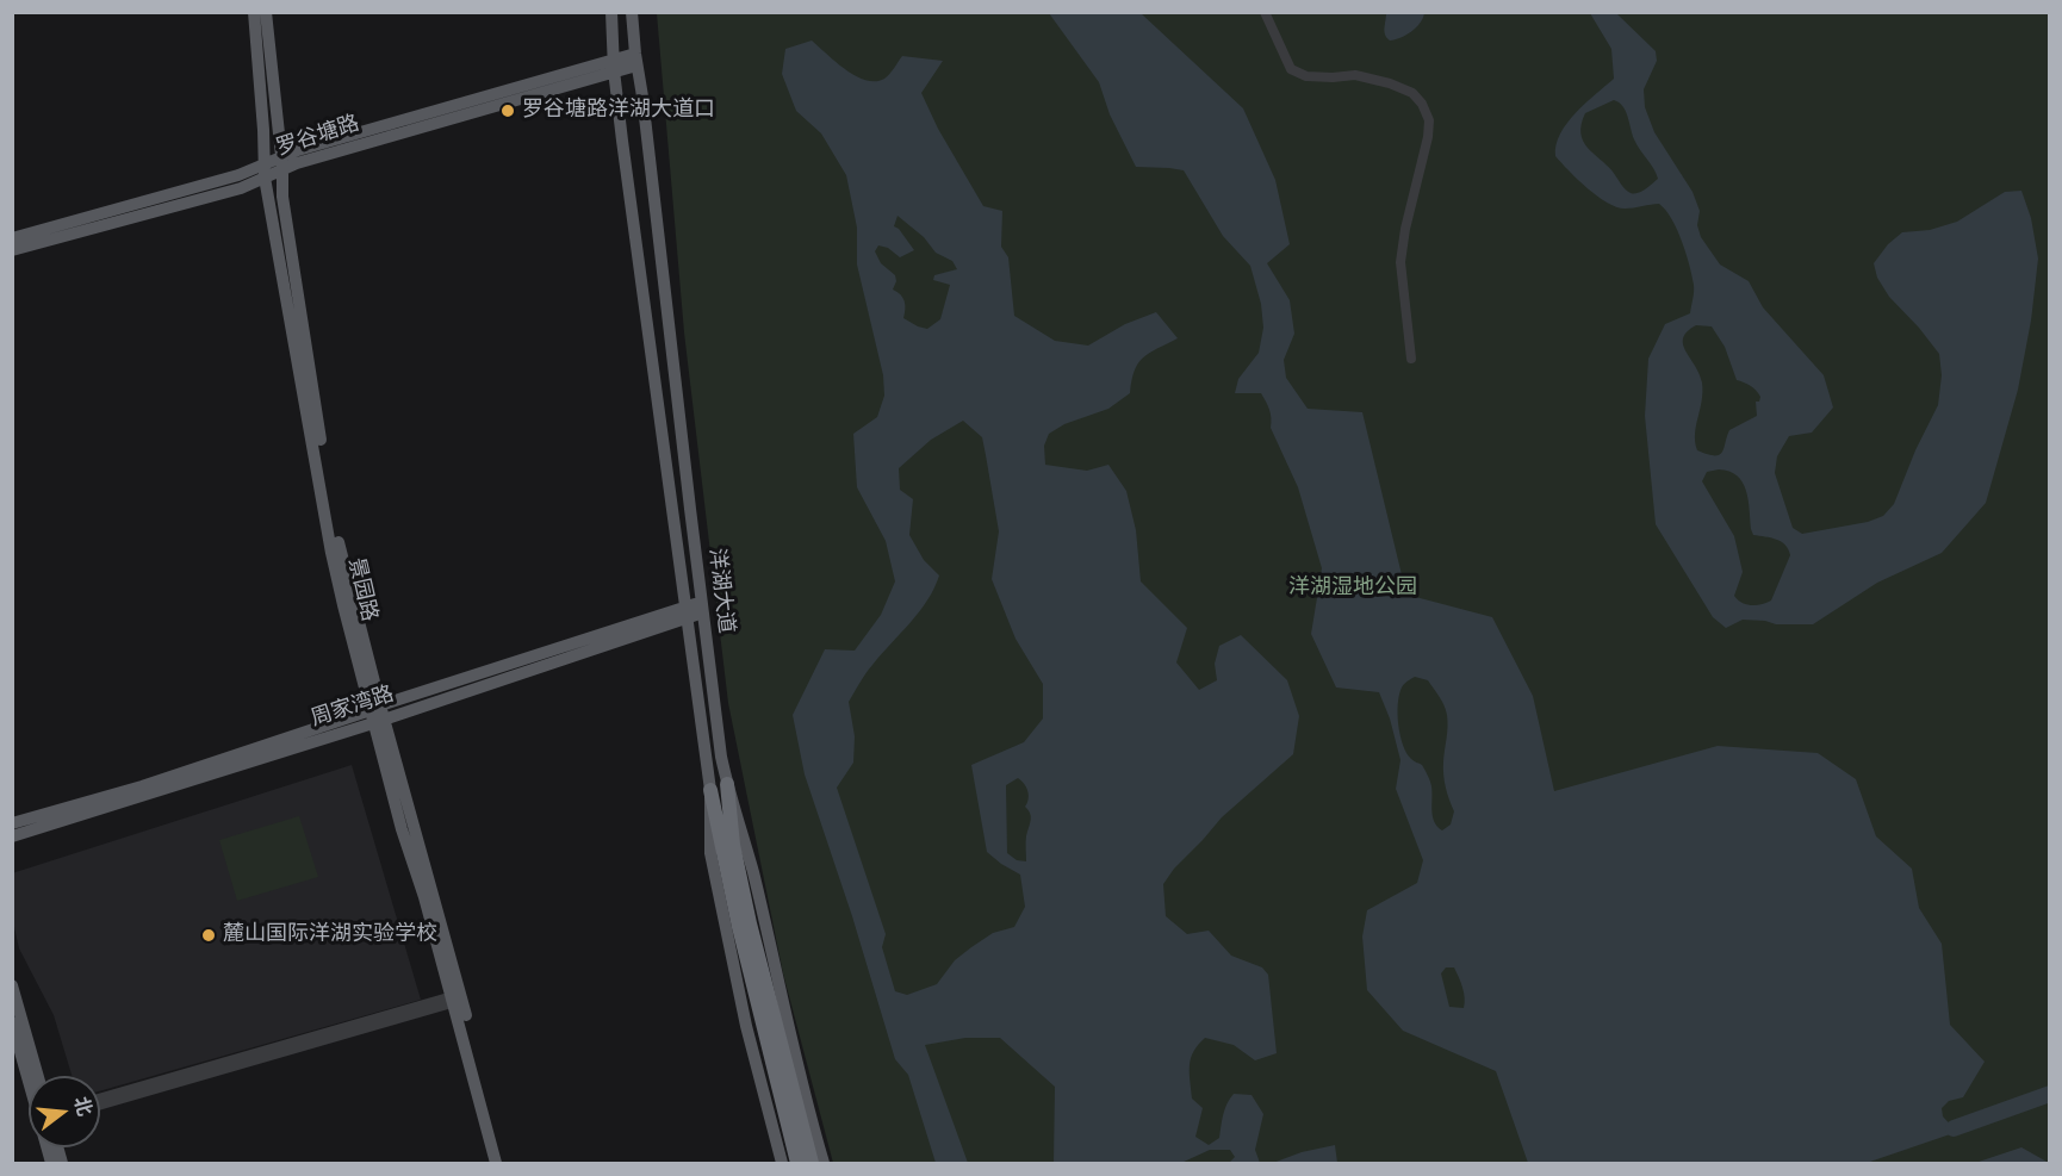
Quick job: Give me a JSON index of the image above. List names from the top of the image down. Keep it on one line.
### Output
{"streets":{"main road":["罗谷塘路","景园路","洋湖大道","周家湾路"]},"crossings":[["罗谷塘路","景园路"],["罗谷塘路","洋湖大道"],["景园路","周家湾路"],["洋湖大道","周家湾路"]],"parks":["洋湖湿地公园"],"places":["罗谷塘路洋湖大道口","麓山国际洋湖实验学校"],"north":"right"}
